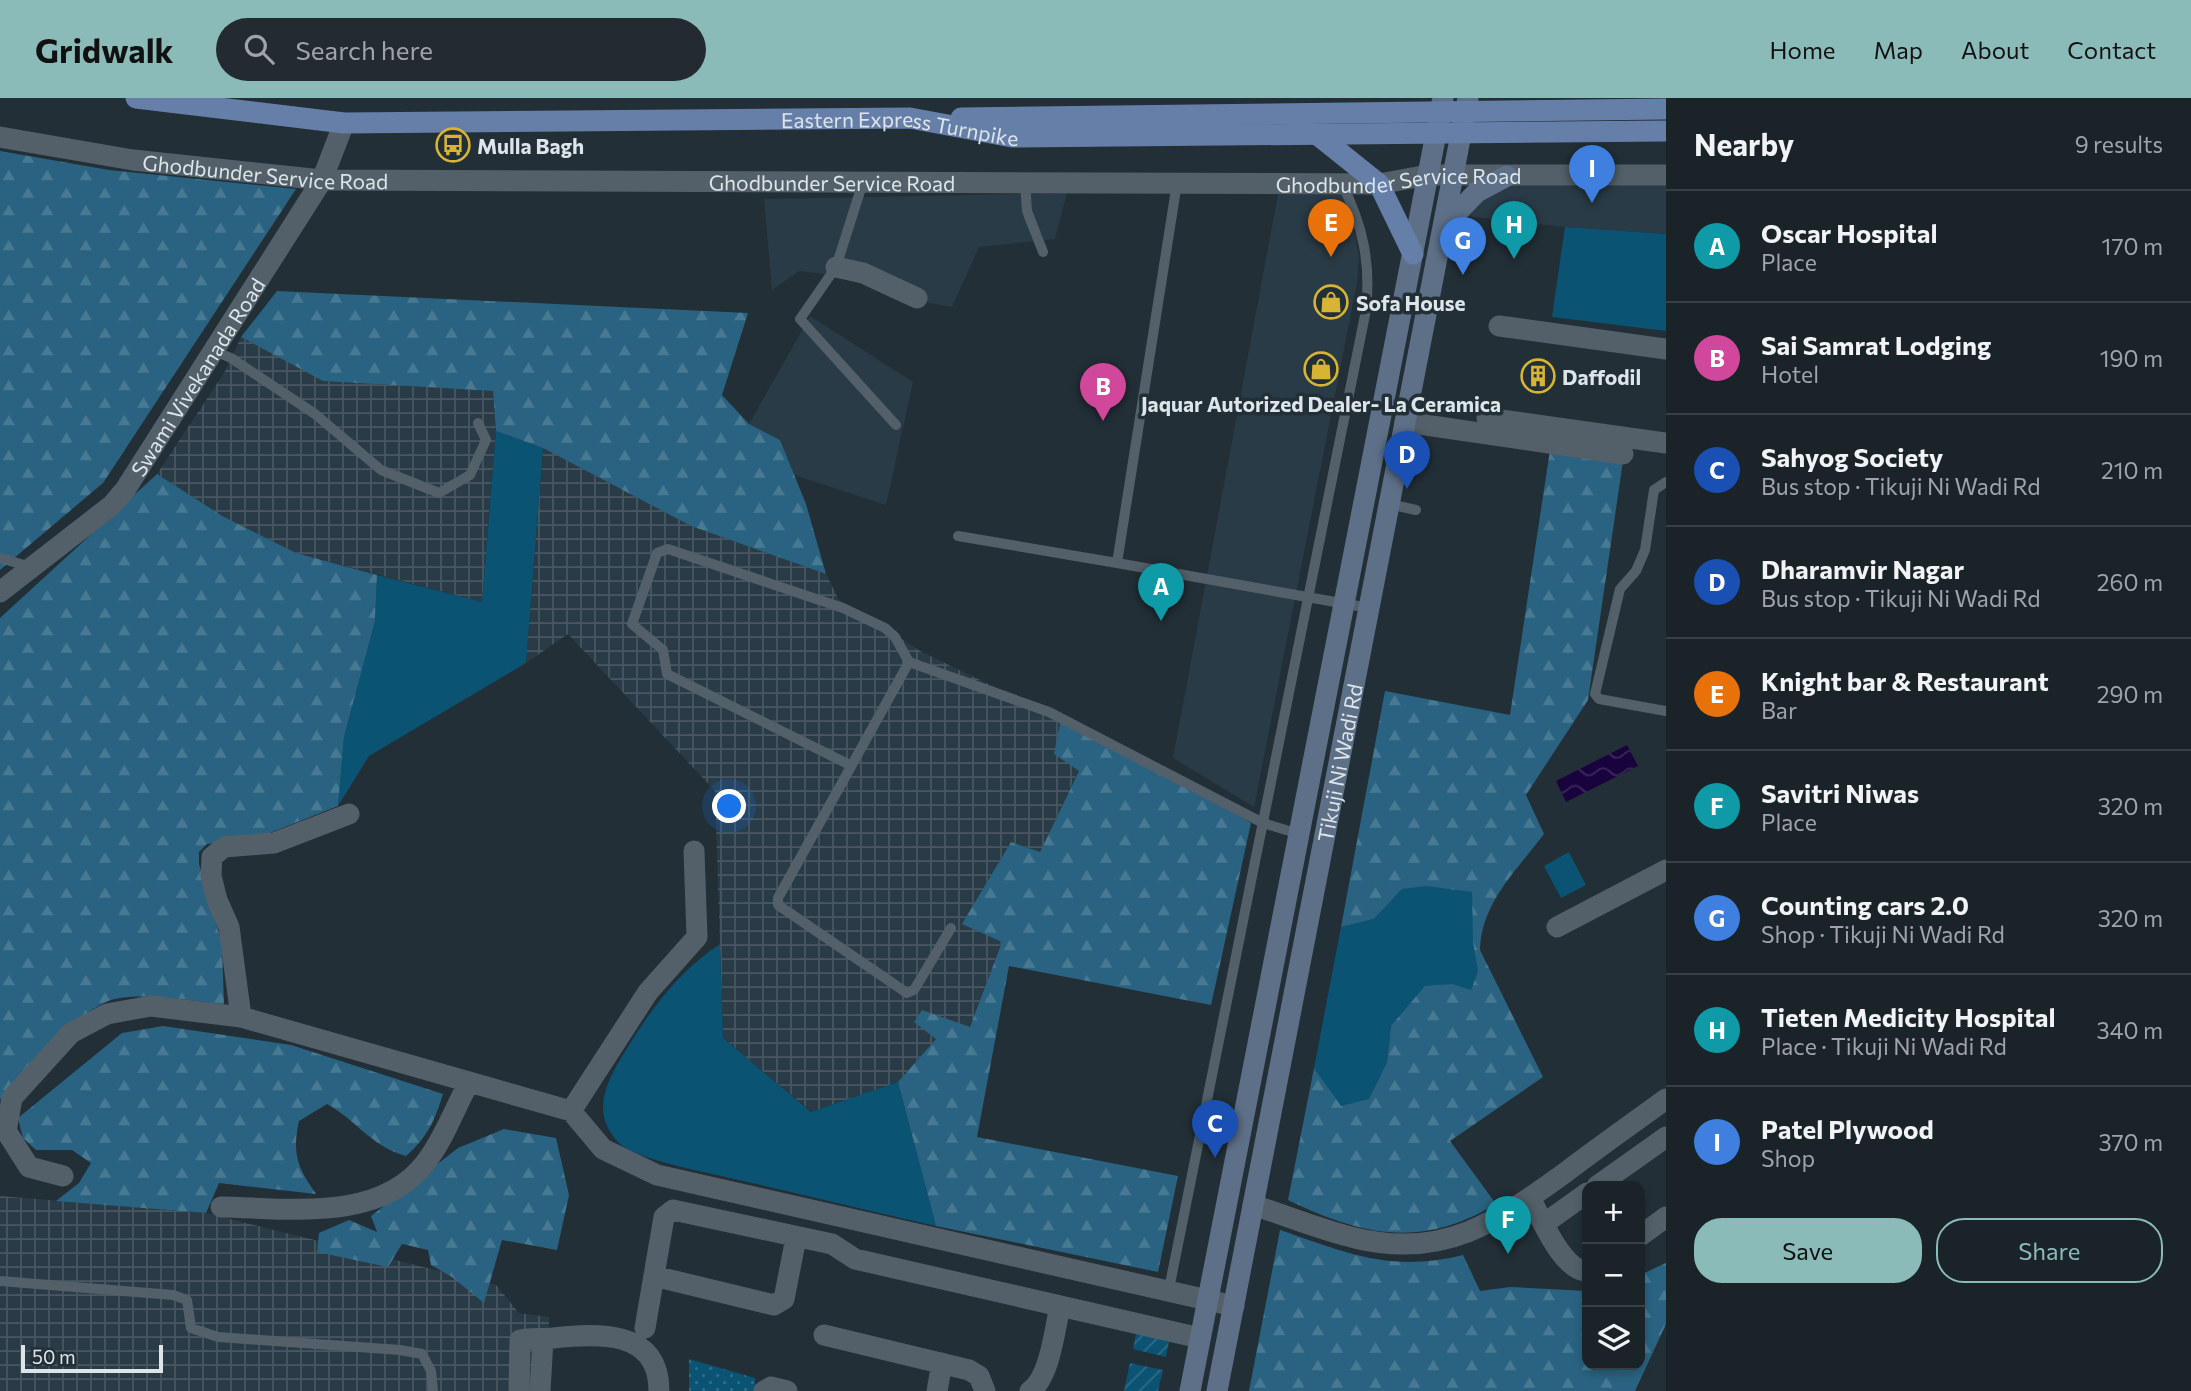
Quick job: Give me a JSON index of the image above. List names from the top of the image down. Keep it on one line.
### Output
{"streets":{"main road":["Eastern Express Turnpike","Tikuji Ni Wadi Rd"],"street":["Ghodbunder Service Road","Swami Vivekanada Road"]},"crossings":[["Eastern Express Turnpike","Swami Vivekanada Road"],["Eastern Express Turnpike","Tikuji Ni Wadi Rd"],["Ghodbunder Service Road","Swami Vivekanada Road"],["Ghodbunder Service Road","Tikuji Ni Wadi Rd"]],"places":{"bus stop":["Mulla Bagh"],"shop":["Sofa House","Jaquar Autorized Dealer- La Ceramica"],"building":["Daffodil"]},"scale_bar":"50 m","page":{"header":"Gridwalk","search":"Search here","nav":["Home","Map","About","Contact"],"heading":["Nearby","9 results"],"pins":["I","E","H","G","B","D","A","C","F"],"list":[{"mark":"A","name":"Oscar Hospital","note":"Place","value":"170 m"},{"mark":"B","name":"Sai Samrat Lodging","note":"Hotel","value":"190 m"},{"mark":"C","name":"Sahyog Society","note":"Bus stop · Tikuji Ni Wadi Rd","value":"210 m"},{"mark":"D","name":"Dharamvir Nagar","note":"Bus stop · Tikuji Ni Wadi Rd","value":"260 m"},{"mark":"E","name":"Knight bar & Restaurant","note":"Bar","value":"290 m"},{"mark":"F","name":"Savitri Niwas","note":"Place","value":"320 m"},{"mark":"G","name":"Counting cars 2.0","note":"Shop · Tikuji Ni Wadi Rd","value":"320 m"},{"mark":"H","name":"Tieten Medicity Hospital","note":"Place · Tikuji Ni Wadi Rd","value":"340 m"},{"mark":"I","name":"Patel Plywood","note":"Shop","value":"370 m"}],"map_buttons":["+","−"],"buttons":["Save","Share"],"scale":"50 m"}}
